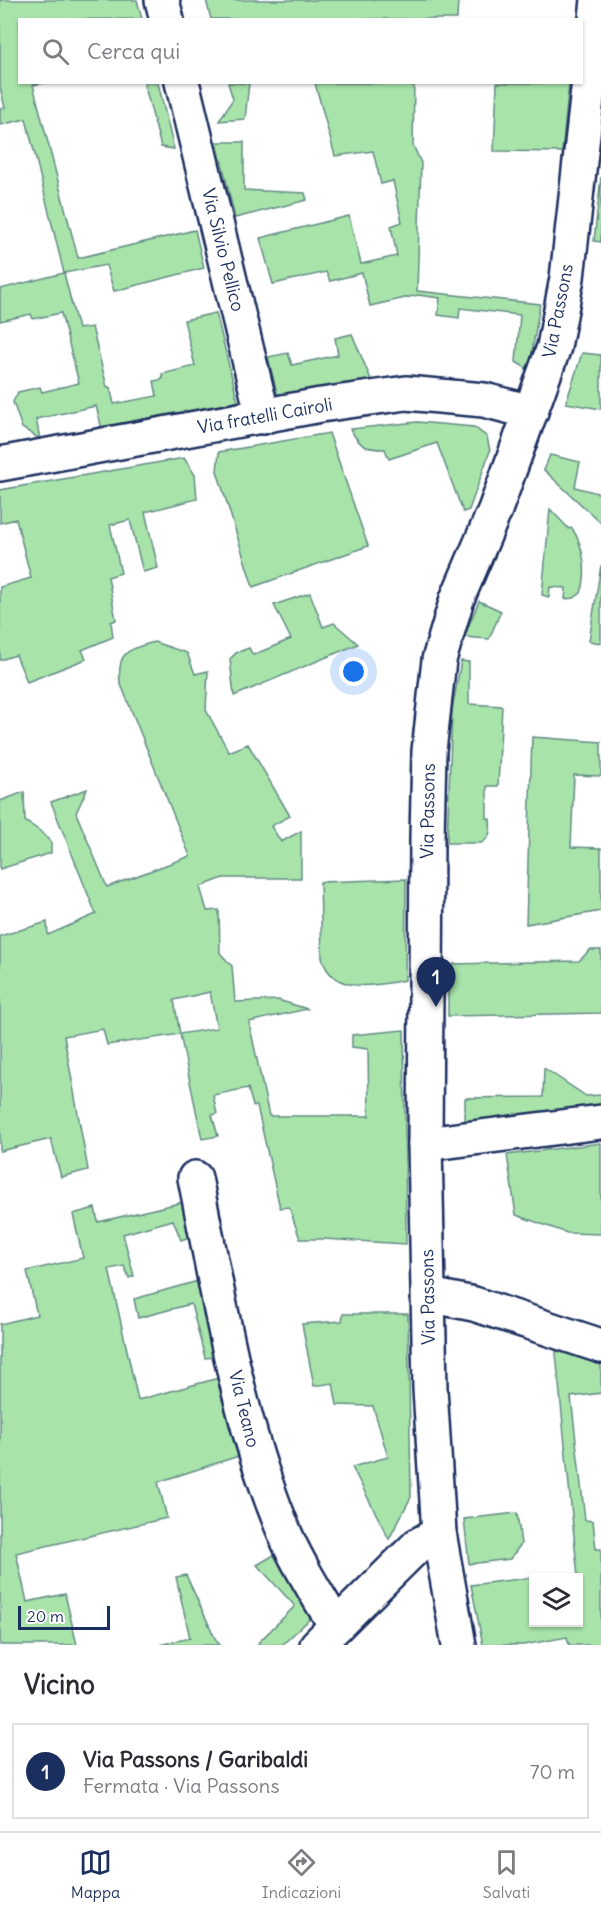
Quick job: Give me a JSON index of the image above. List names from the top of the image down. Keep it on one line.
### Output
{"streets":{"street":["Via Silvio Pellico","Via Passons","Via fratelli Cairoli","Via Teano"]},"crossings":[["Via Silvio Pellico","Via fratelli Cairoli"],["Via Passons","Via fratelli Cairoli"]],"scale_bar":"20 m","page":{"search":"Cerca qui","pins":"1","scale":"20 m","heading":"Vicino","list":[{"mark":"1","name":"Via Passons / Garibaldi","note":"Fermata · Via Passons","value":"70 m"}],"nav":["Mappa","Indicazioni","Salvati"]}}
